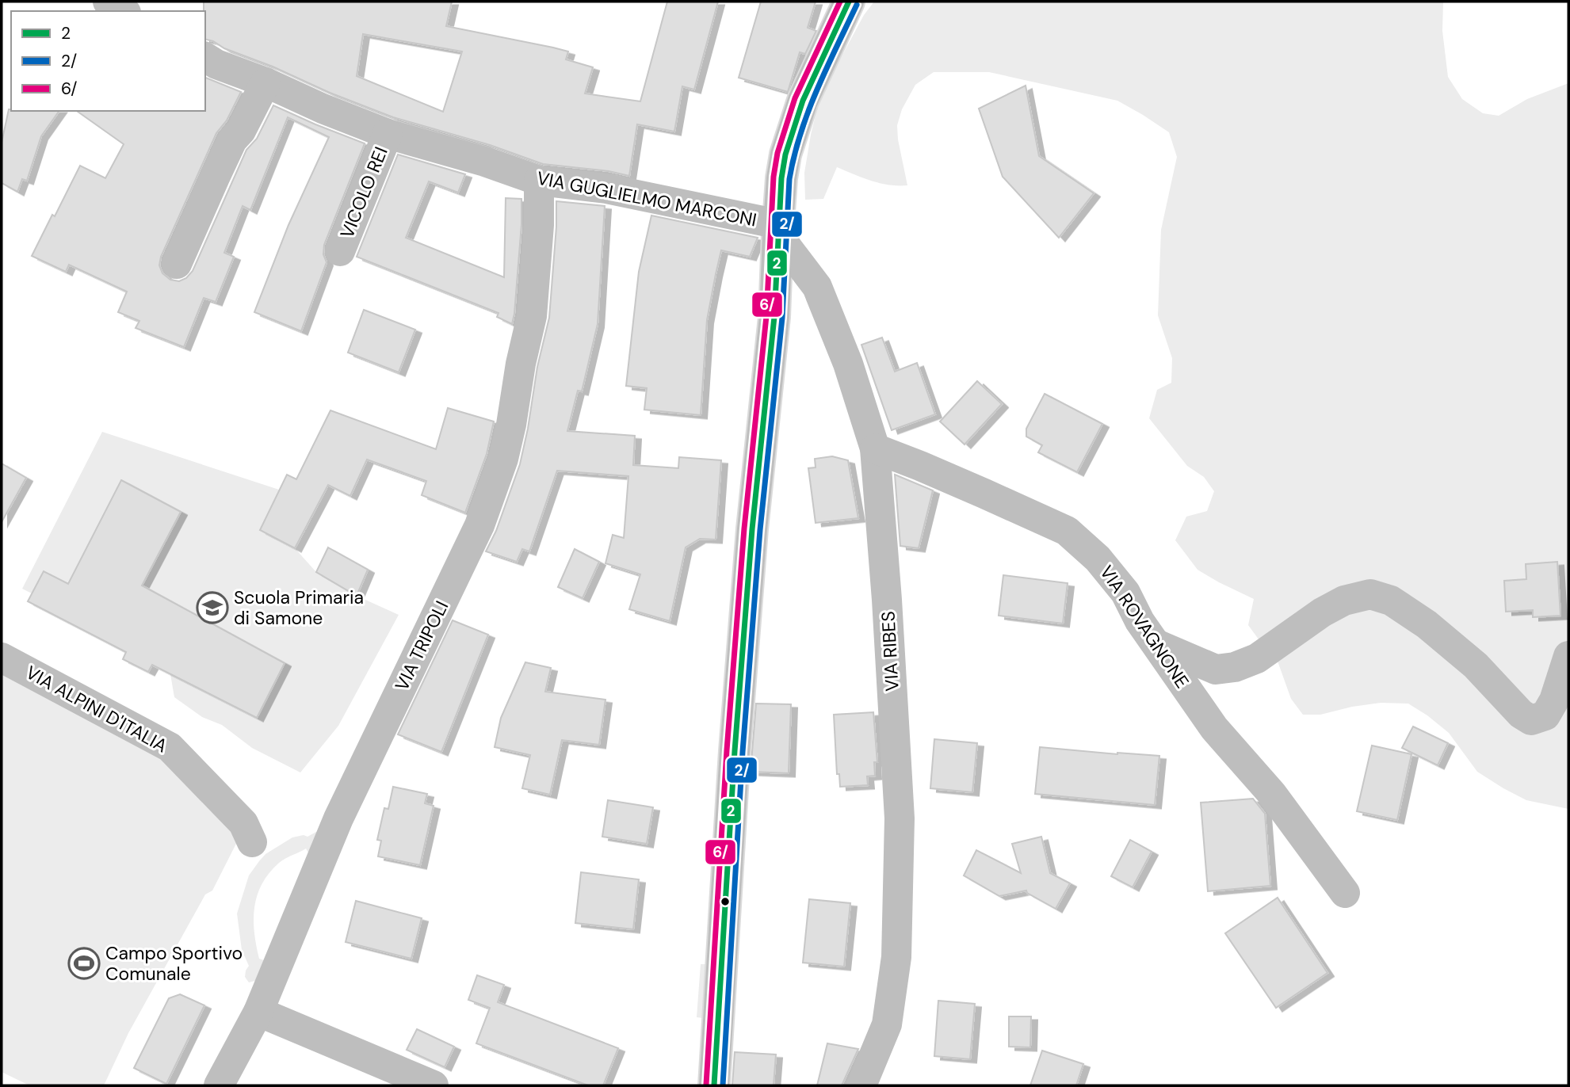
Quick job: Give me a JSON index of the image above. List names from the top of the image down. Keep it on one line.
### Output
{"streets":{"street":["VICOLO REI","VIA GUGLIELMO MARCONI","VIA ROVAGNONE","VIA TRIPOLI","VIA RIBES","VIA ALPINI D'ITALIA"]},"crossings":[["VICOLO REI","VIA GUGLIELMO MARCONI"],["VIA GUGLIELMO MARCONI","VIA TRIPOLI"],["VIA GUGLIELMO MARCONI","VIA RIBES"],["VIA ROVAGNONE","VIA RIBES"]],"places":{"school or university":["Scuola Primaria di Samone"],"sports":["Campo Sportivo Comunale"]},"lines":["transit line 2","transit line 6/","transit line 2/"],"legend":["2","2/","6/"]}
